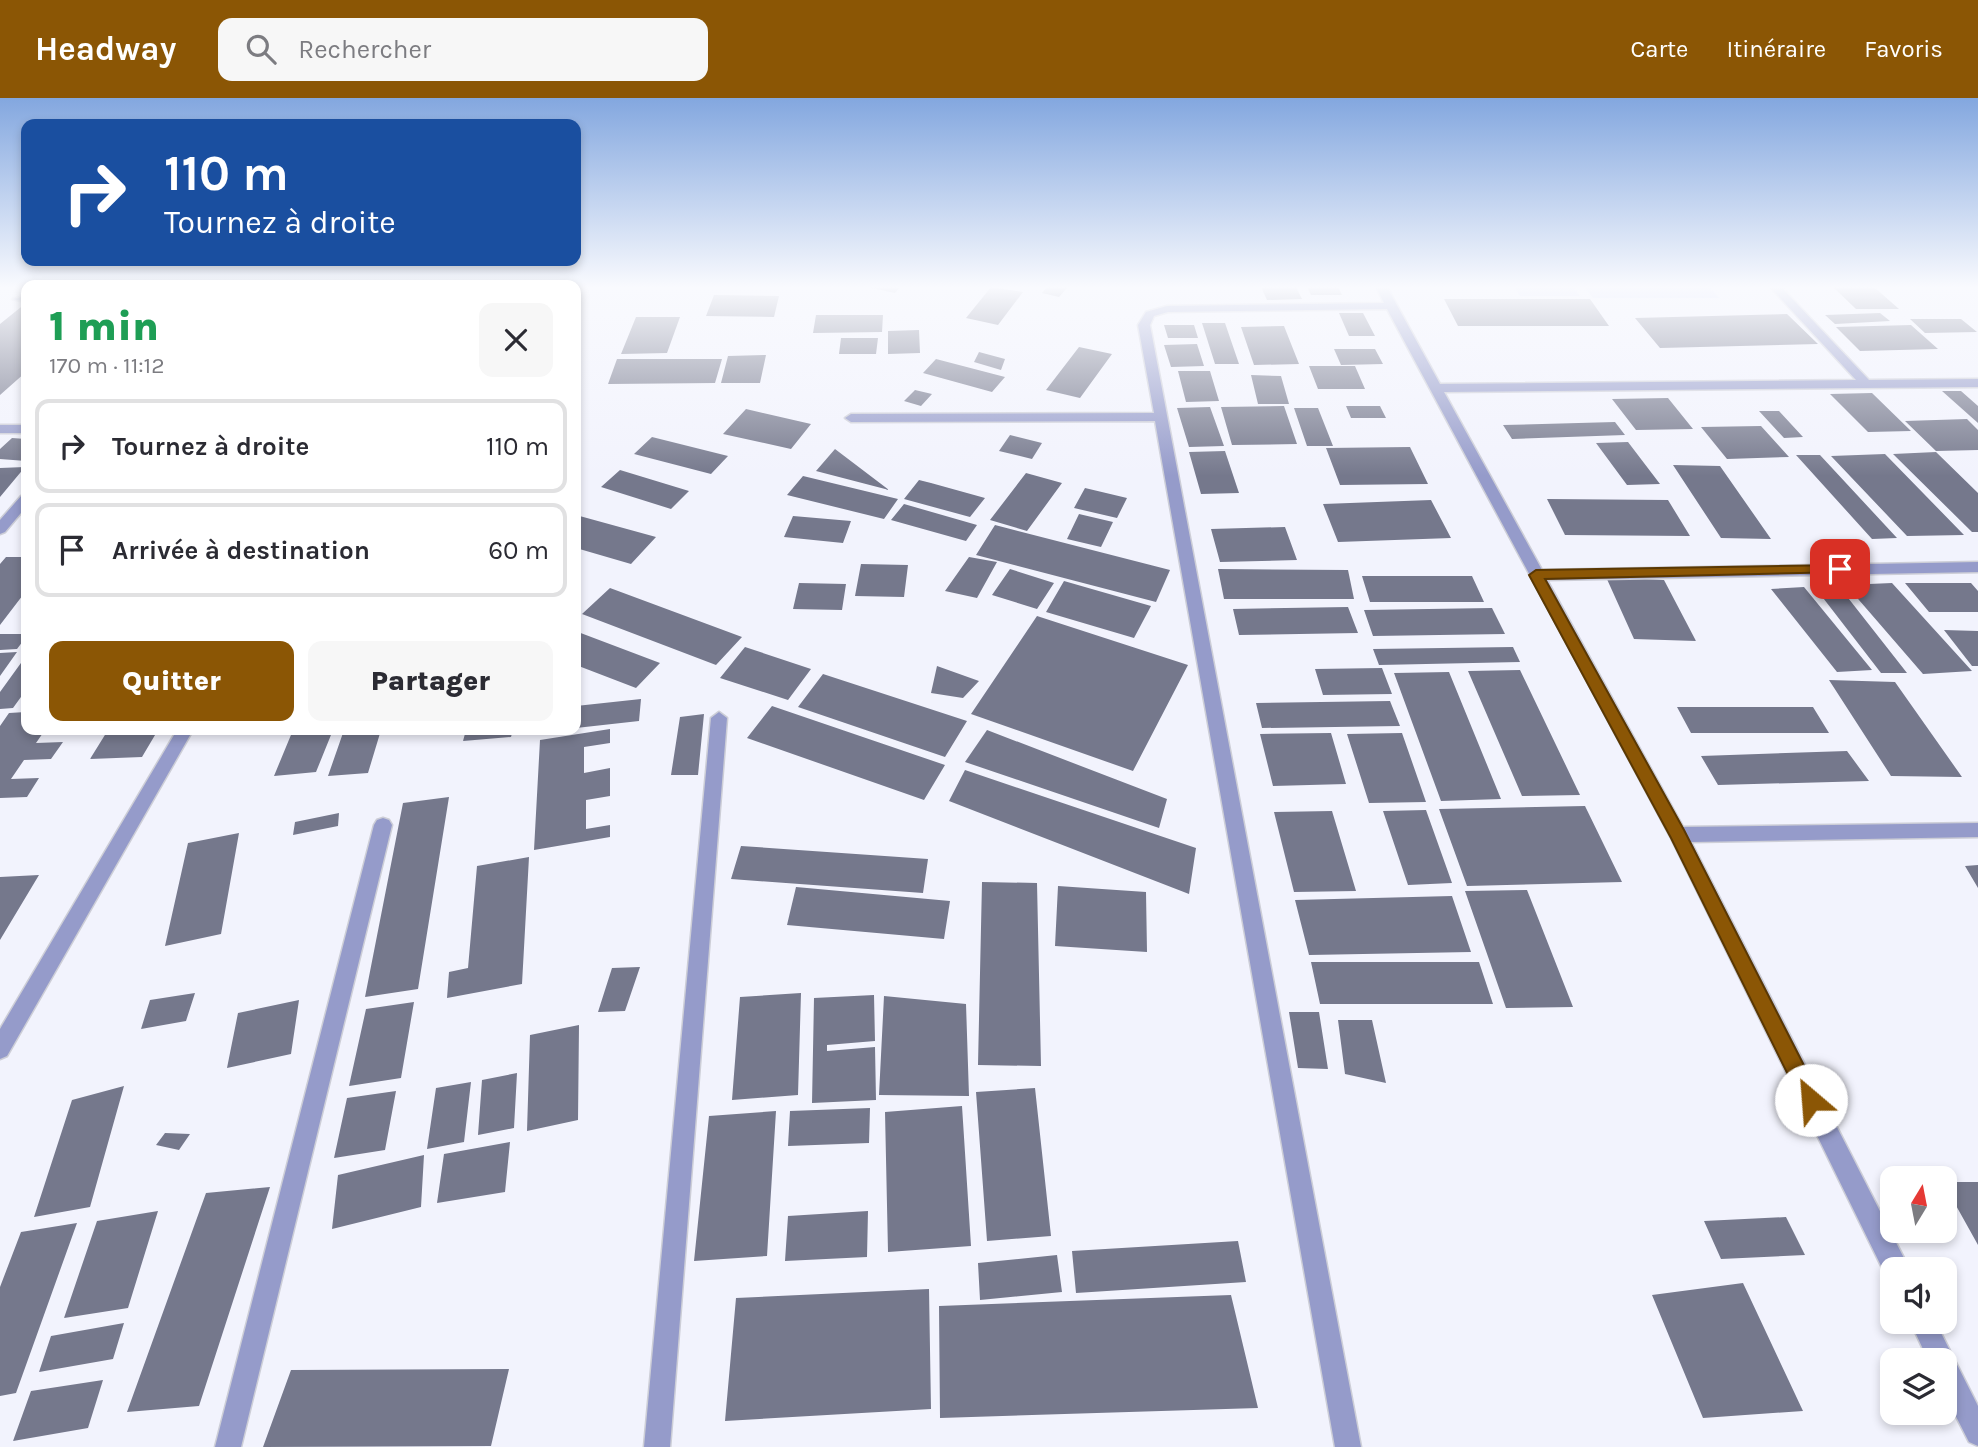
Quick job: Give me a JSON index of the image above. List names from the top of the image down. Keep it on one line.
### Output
{"north":"top","page":{"header":"Headway","search":"Rechercher","nav":["Carte","Itinéraire","Favoris"],"turn":["110 m","Tournez à droite"],"heading":["1 min","170 m · 11:12"],"list":[{"name":"Tournez à droite","value":"110 m"},{"name":"Arrivée à destination","value":"60 m"}],"buttons":["Quitter","Partager"]}}
